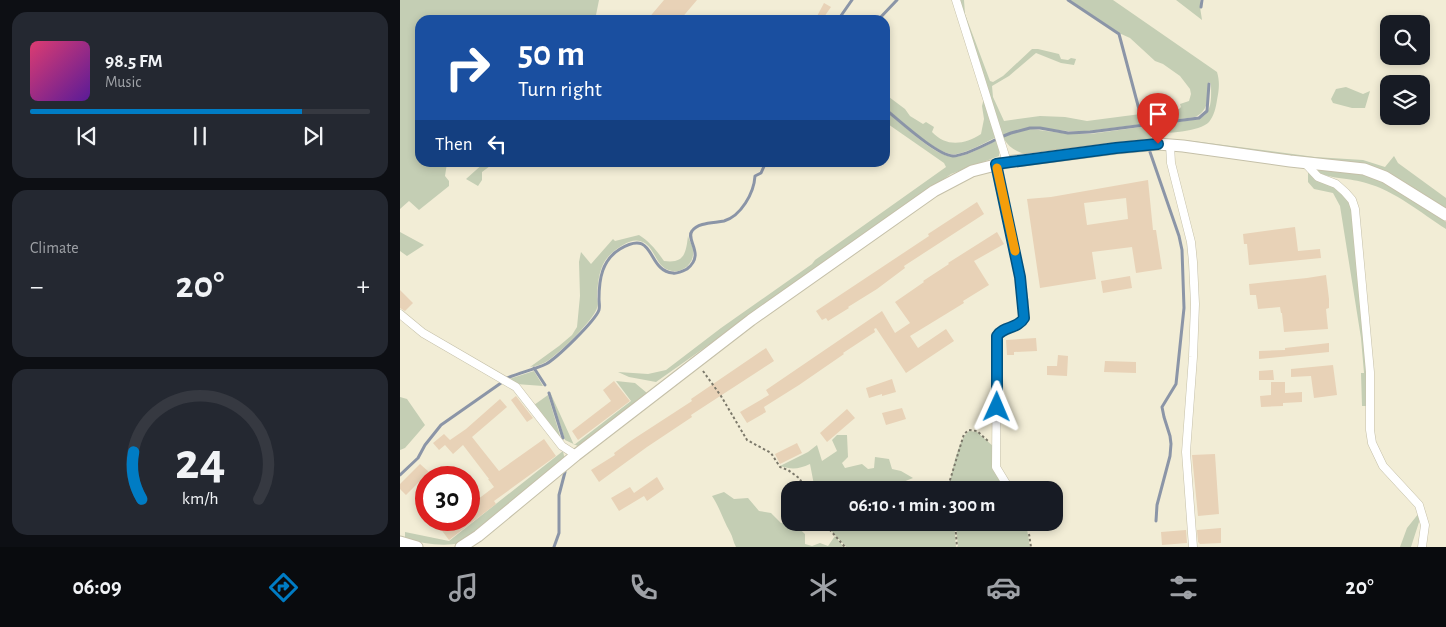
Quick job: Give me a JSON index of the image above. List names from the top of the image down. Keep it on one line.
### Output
{"page":{"turn":["50 m","Turn right"],"song":["98.5 FM","Music"],"then":"Then","tile":"Climate","heat":["−","20°","+"],"limit":"30","trip":"06:10 · 1 min · 300 m","tabs":["06:09","20°"],"gauge":["24","km/h"]}}
